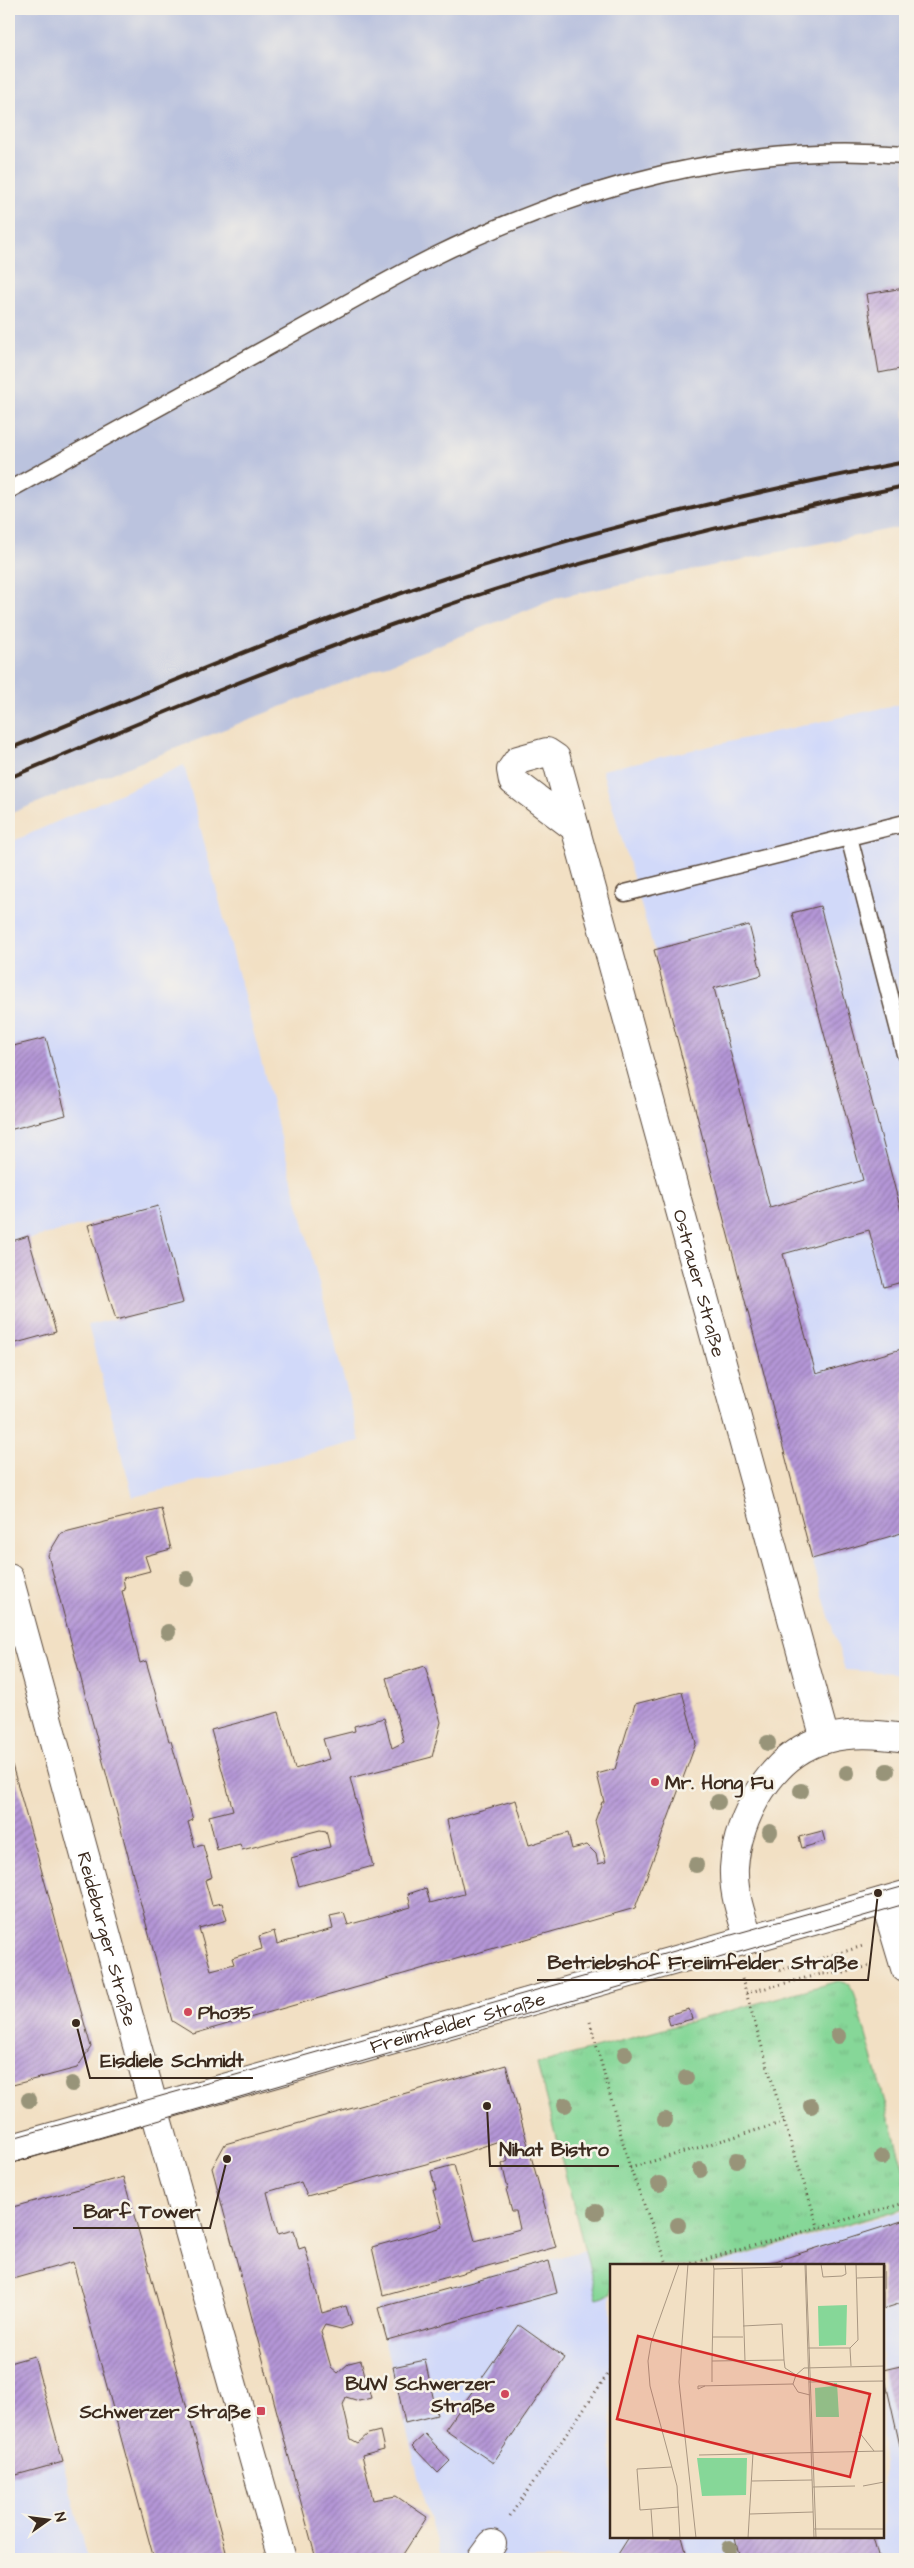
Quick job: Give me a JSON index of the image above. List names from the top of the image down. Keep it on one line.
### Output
{"streets":{"street":["Ostrauer Straße","Reideburger Straße","Freiimfelder Straße"]},"crossings":[["Reideburger Straße","Freiimfelder Straße"]],"places":{"other":["Mr. Hong Fu","Betriebshof Freiimfelder Straße","Pho35","Eisdiele Schmidt","Nihat Bistro","Barf Tower","BUW Schwerzer Straße"],"transit":["Schwerzer Straße"]},"north":"right"}
